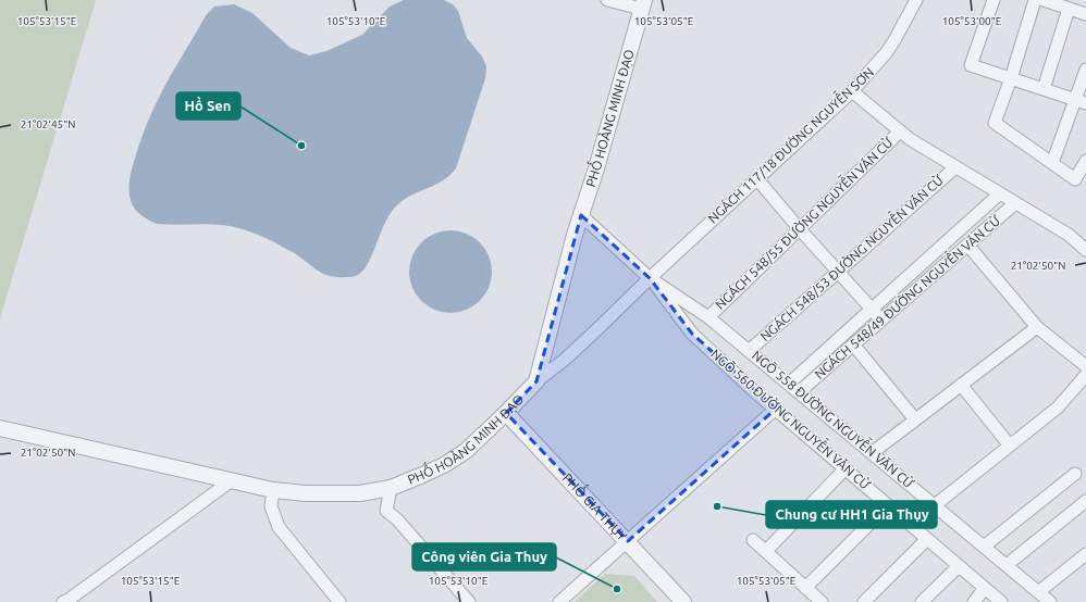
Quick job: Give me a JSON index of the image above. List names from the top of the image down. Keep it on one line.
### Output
{"streets":{"street":["PHỐ HOÀNG MINH ĐẠO","NGÁCH 117/18 ĐƯỜNG NGUYỄN SƠN","NGÁCH 548/55 ĐƯỜNG NGUYỄN VĂN CỪ","NGÁCH 548/53 ĐƯỜNG NGUYỄN VĂN CỪ","NGÁCH 548/49 ĐƯỜNG NGUYỄN VĂN CỪ","NGÕ 560 ĐƯỜNG NGUYỄN VĂN CỪ","NGÕ 558 ĐƯỜNG NGUYỄN VĂN CỪ","PHỐ GIA THỤY"]},"crossings":[["PHỐ HOÀNG MINH ĐẠO","NGÁCH 117/18 ĐƯỜNG NGUYỄN SƠN"],["PHỐ HOÀNG MINH ĐẠO","PHỐ GIA THỤY"],["NGÁCH 117/18 ĐƯỜNG NGUYỄN SƠN","NGÕ 560 ĐƯỜNG NGUYỄN VĂN CỪ"],["NGÁCH 117/18 ĐƯỜNG NGUYỄN SƠN","NGÕ 558 ĐƯỜNG NGUYỄN VĂN CỪ"],["NGÁCH 548/55 ĐƯỜNG NGUYỄN VĂN CỪ","NGÕ 558 ĐƯỜNG NGUYỄN VĂN CỪ"],["NGÁCH 548/53 ĐƯỜNG NGUYỄN VĂN CỪ","NGÕ 558 ĐƯỜNG NGUYỄN VĂN CỪ"],["NGÁCH 548/49 ĐƯỜNG NGUYỄN VĂN CỪ","NGÕ 558 ĐƯỜNG NGUYỄN VĂN CỪ"],["NGÕ 560 ĐƯỜNG NGUYỄN VĂN CỪ","NGÕ 558 ĐƯỜNG NGUYỄN VĂN CỪ"]],"places":["Hồ Sen","Chung cư HH1 Gia Thụy","Công viên Gia Thuỵ"],"coordinates":["105°53'15\"E","105°53'10\"E","105°53'05\"E","105°53'00\"E","21°02'45\"N","21°02'50\"N"]}
